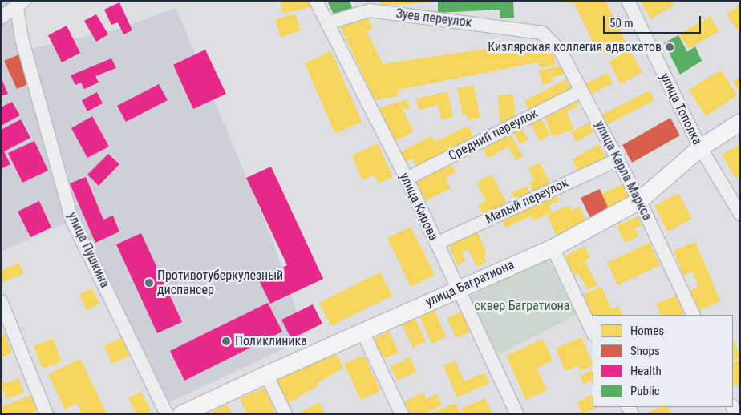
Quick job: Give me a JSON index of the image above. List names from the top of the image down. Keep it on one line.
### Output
{"streets":{"main road":["улица Багратиона"],"street":["Зуев переулок","улица Тополка","Средний переулок","улица Карла Маркса","Малый переулок","улица Кирова","улица Пушкина"]},"crossings":[["Зуев переулок","улица Карла Маркса"],["Зуев переулок","улица Кирова"],["улица Тополка","улица Багратиона"],["Средний переулок","улица Карла Маркса"],["Средний переулок","улица Кирова"],["улица Карла Маркса","Малый переулок"],["улица Карла Маркса","улица Багратиона"],["Малый переулок","улица Кирова"],["улица Кирова","улица Багратиона"]],"parks":["сквер Багратиона"],"places":["Кизлярская коллегия адвокатов","Противотуберкулезный диспансер","Поликлиника"],"legend":["Homes","Shops","Health","Public"],"scale_bar":"50 m"}
